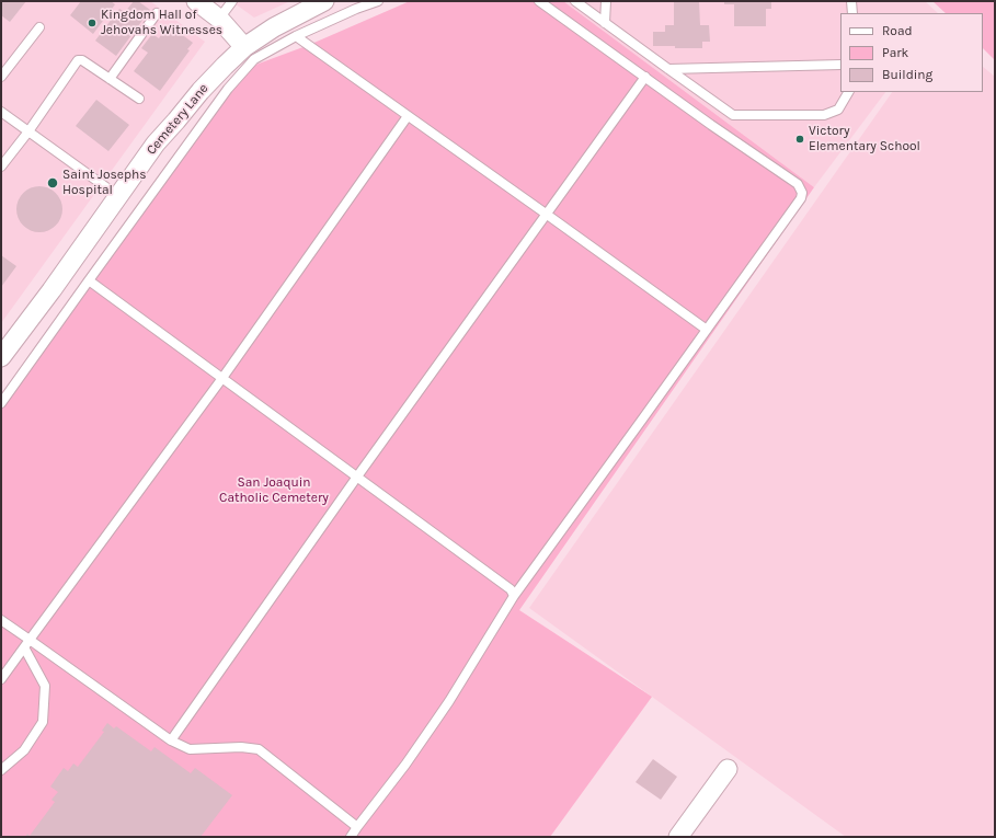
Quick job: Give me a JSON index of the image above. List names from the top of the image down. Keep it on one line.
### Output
{"streets":{"street":["Cemetery Lane"]},"parks":["San Joaquin Catholic Cemetery"],"places":["Kingdom Hall of Jehovahs Witnesses","Victory Elementary School","Saint Josephs Hospital"],"legend":["Road","Park","Building"]}
